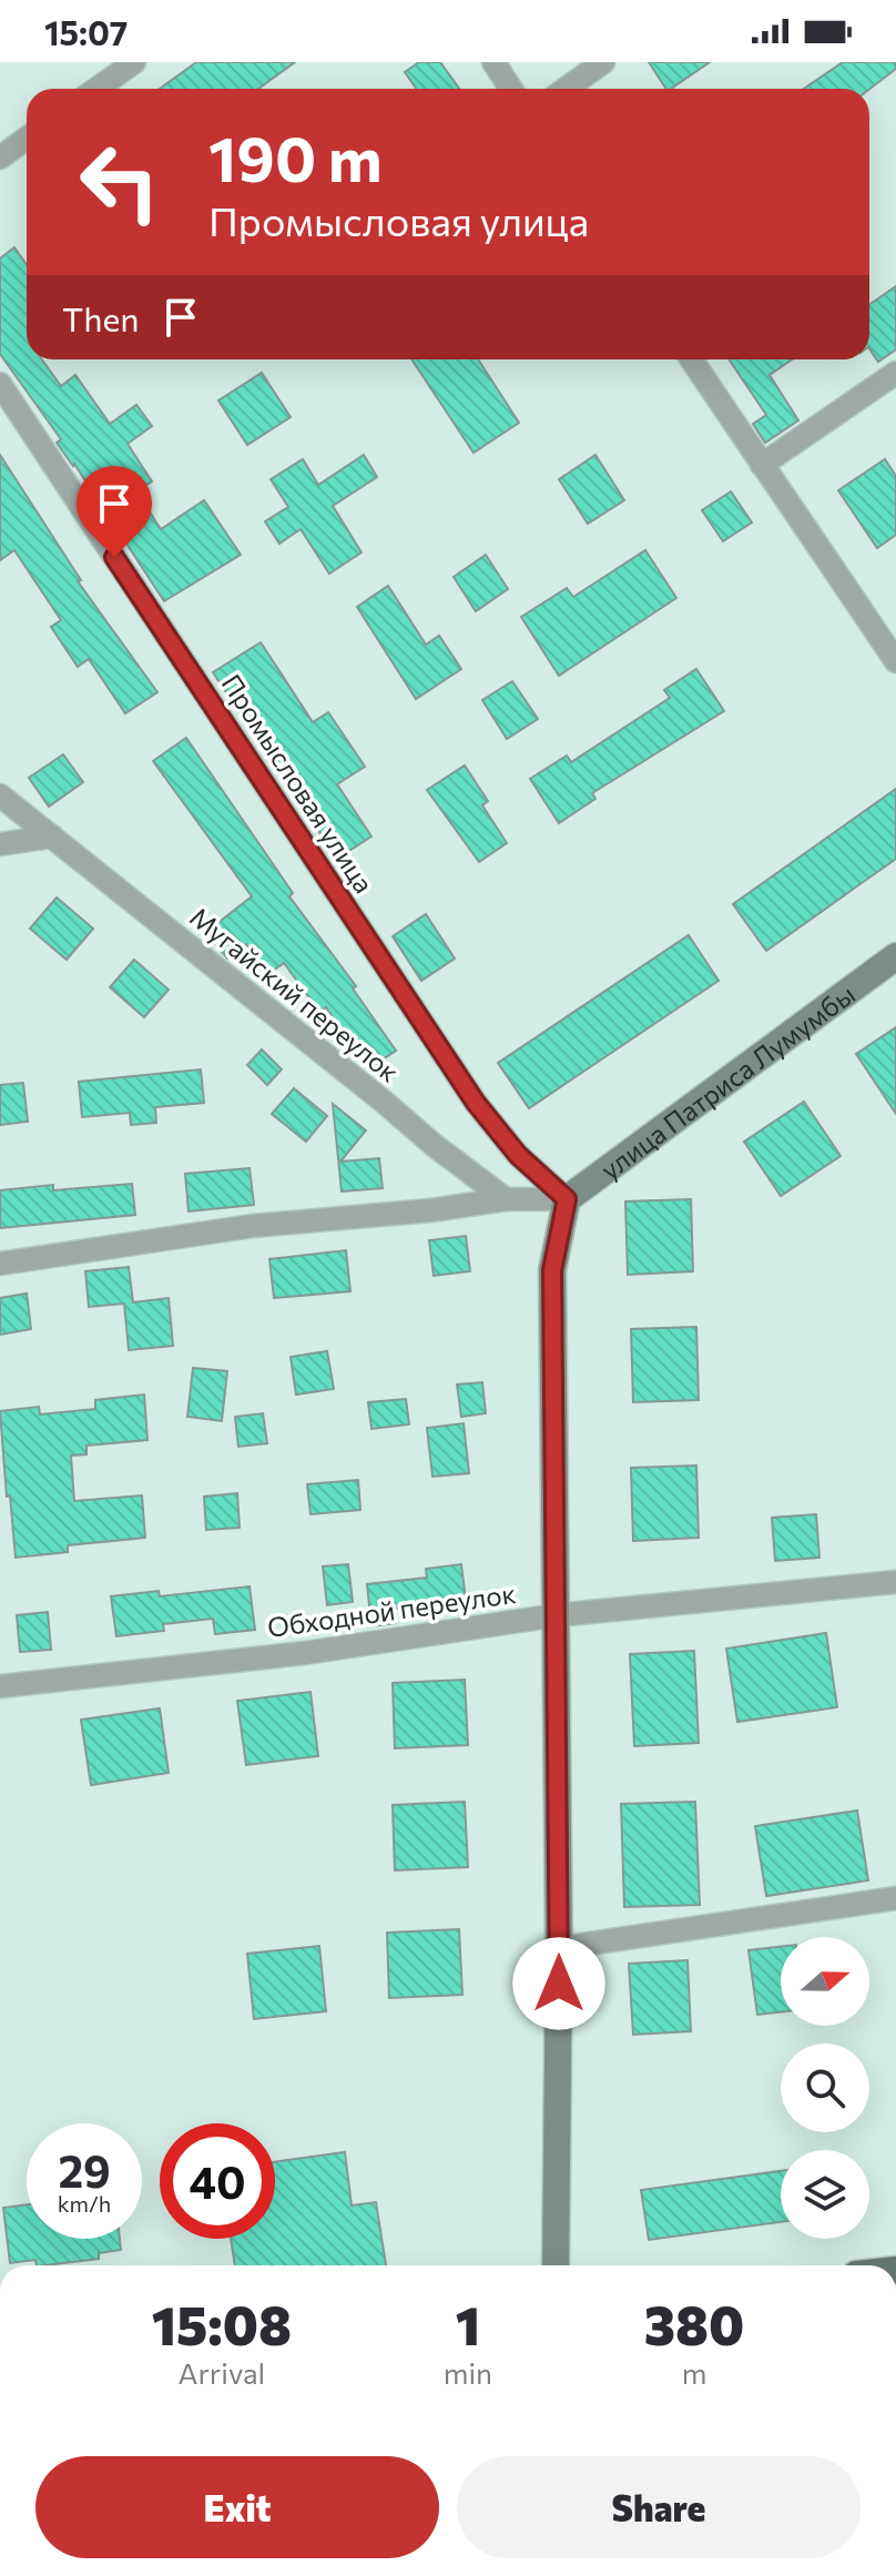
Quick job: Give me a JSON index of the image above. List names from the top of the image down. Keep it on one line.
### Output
{"streets":{"street":["Промысловая улица","Мугайский переулок","улица Патриса Лумумбы","Обходной переулок"]},"crossings":[["Промысловая улица","улица Патриса Лумумбы"]],"north":"right","page":{"status":"15:07","turn":["190 m","Промысловая улица"],"then":"Then","speed":"29 km/h","limit":"40","eta":["15:08","Arrival","1","min","380","m"],"buttons":["Exit","Share"]}}
